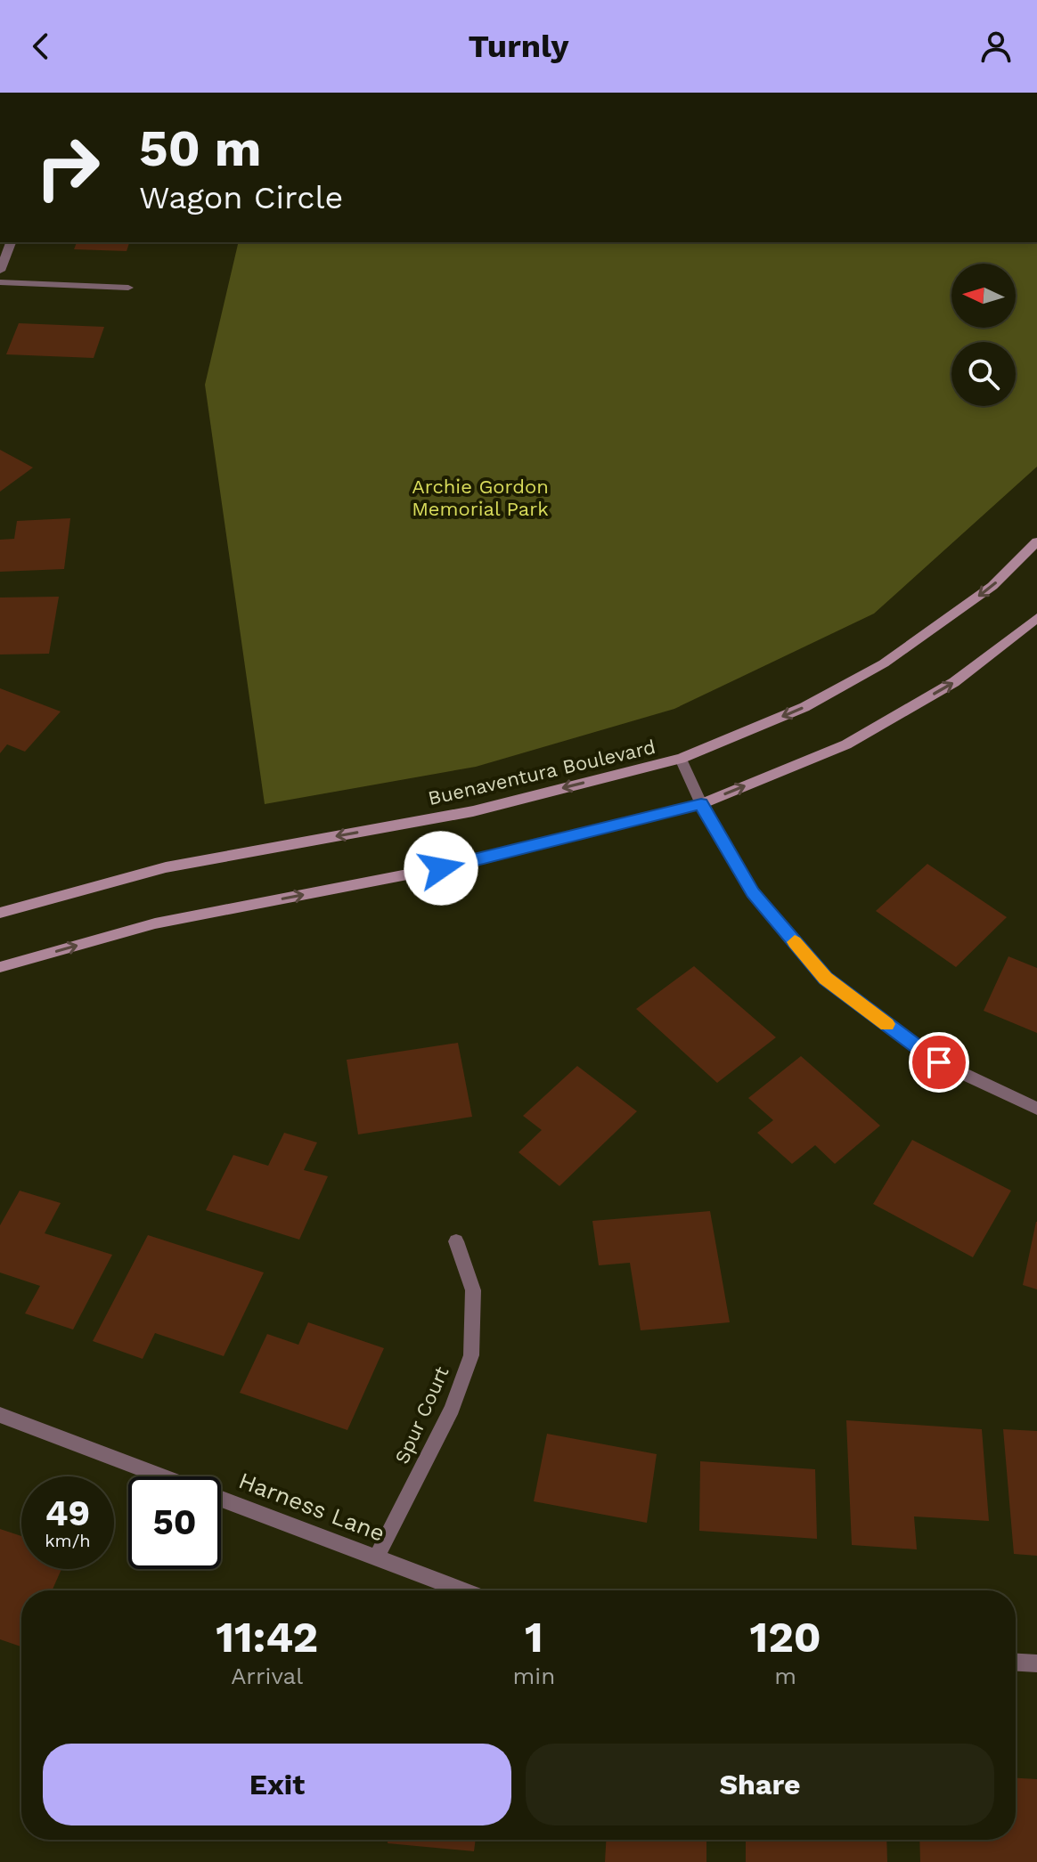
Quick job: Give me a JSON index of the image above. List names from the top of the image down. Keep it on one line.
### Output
{"streets":{"main road":["Buenaventura Boulevard"],"street":["Spur Court","Harness Lane"]},"crossings":[["Spur Court","Harness Lane"]],"parks":["Archie Gordon Memorial Park"],"north":"left","page":{"header":"Turnly","turn":["50 m","Wagon Circle"],"speed":"49 km/h","limit":"50","eta":["11:42","Arrival","1","min","120","m"],"buttons":["Exit","Share"]}}
